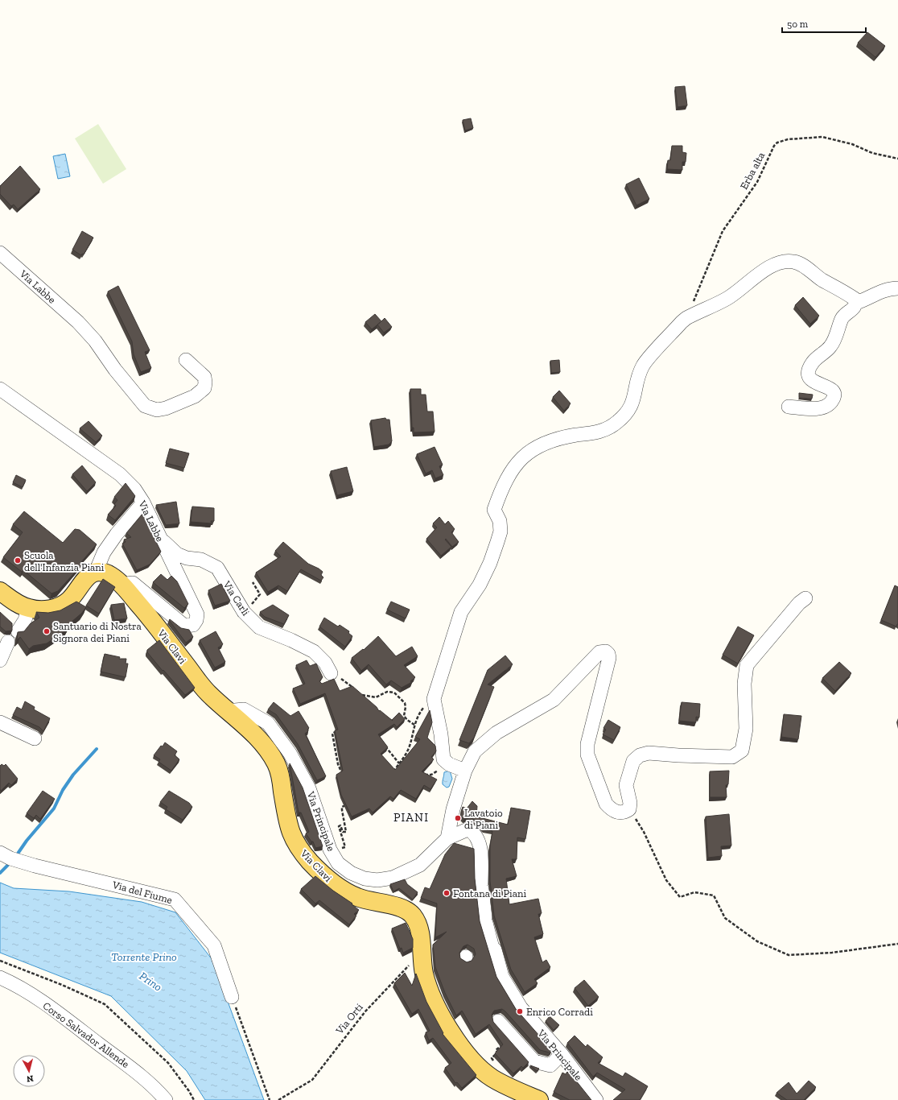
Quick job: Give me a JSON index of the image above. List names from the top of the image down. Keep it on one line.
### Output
{"streets":{"main road":["Via Clavi"],"street":["Via Labbe","Via Carli","Via Principale","Via del Fiume","Corso Salvador Allende"],"path":["Erba alta","Via Orti"]},"crossings":[["Via Labbe","Via Carli"],["Via Labbe","Via Clavi"],["Via Clavi","Via Principale"]],"districts":["PIANI"],"water":["Torrente Prino","Prino"],"places":["Scuola dell'Infanzia Piani","Santuario di Nostra Signora dei Piani","Lavatoio di Piani","Fontana di Piani","Enrico Corradi"],"scale_bar":"50 m","north":"bottom"}
